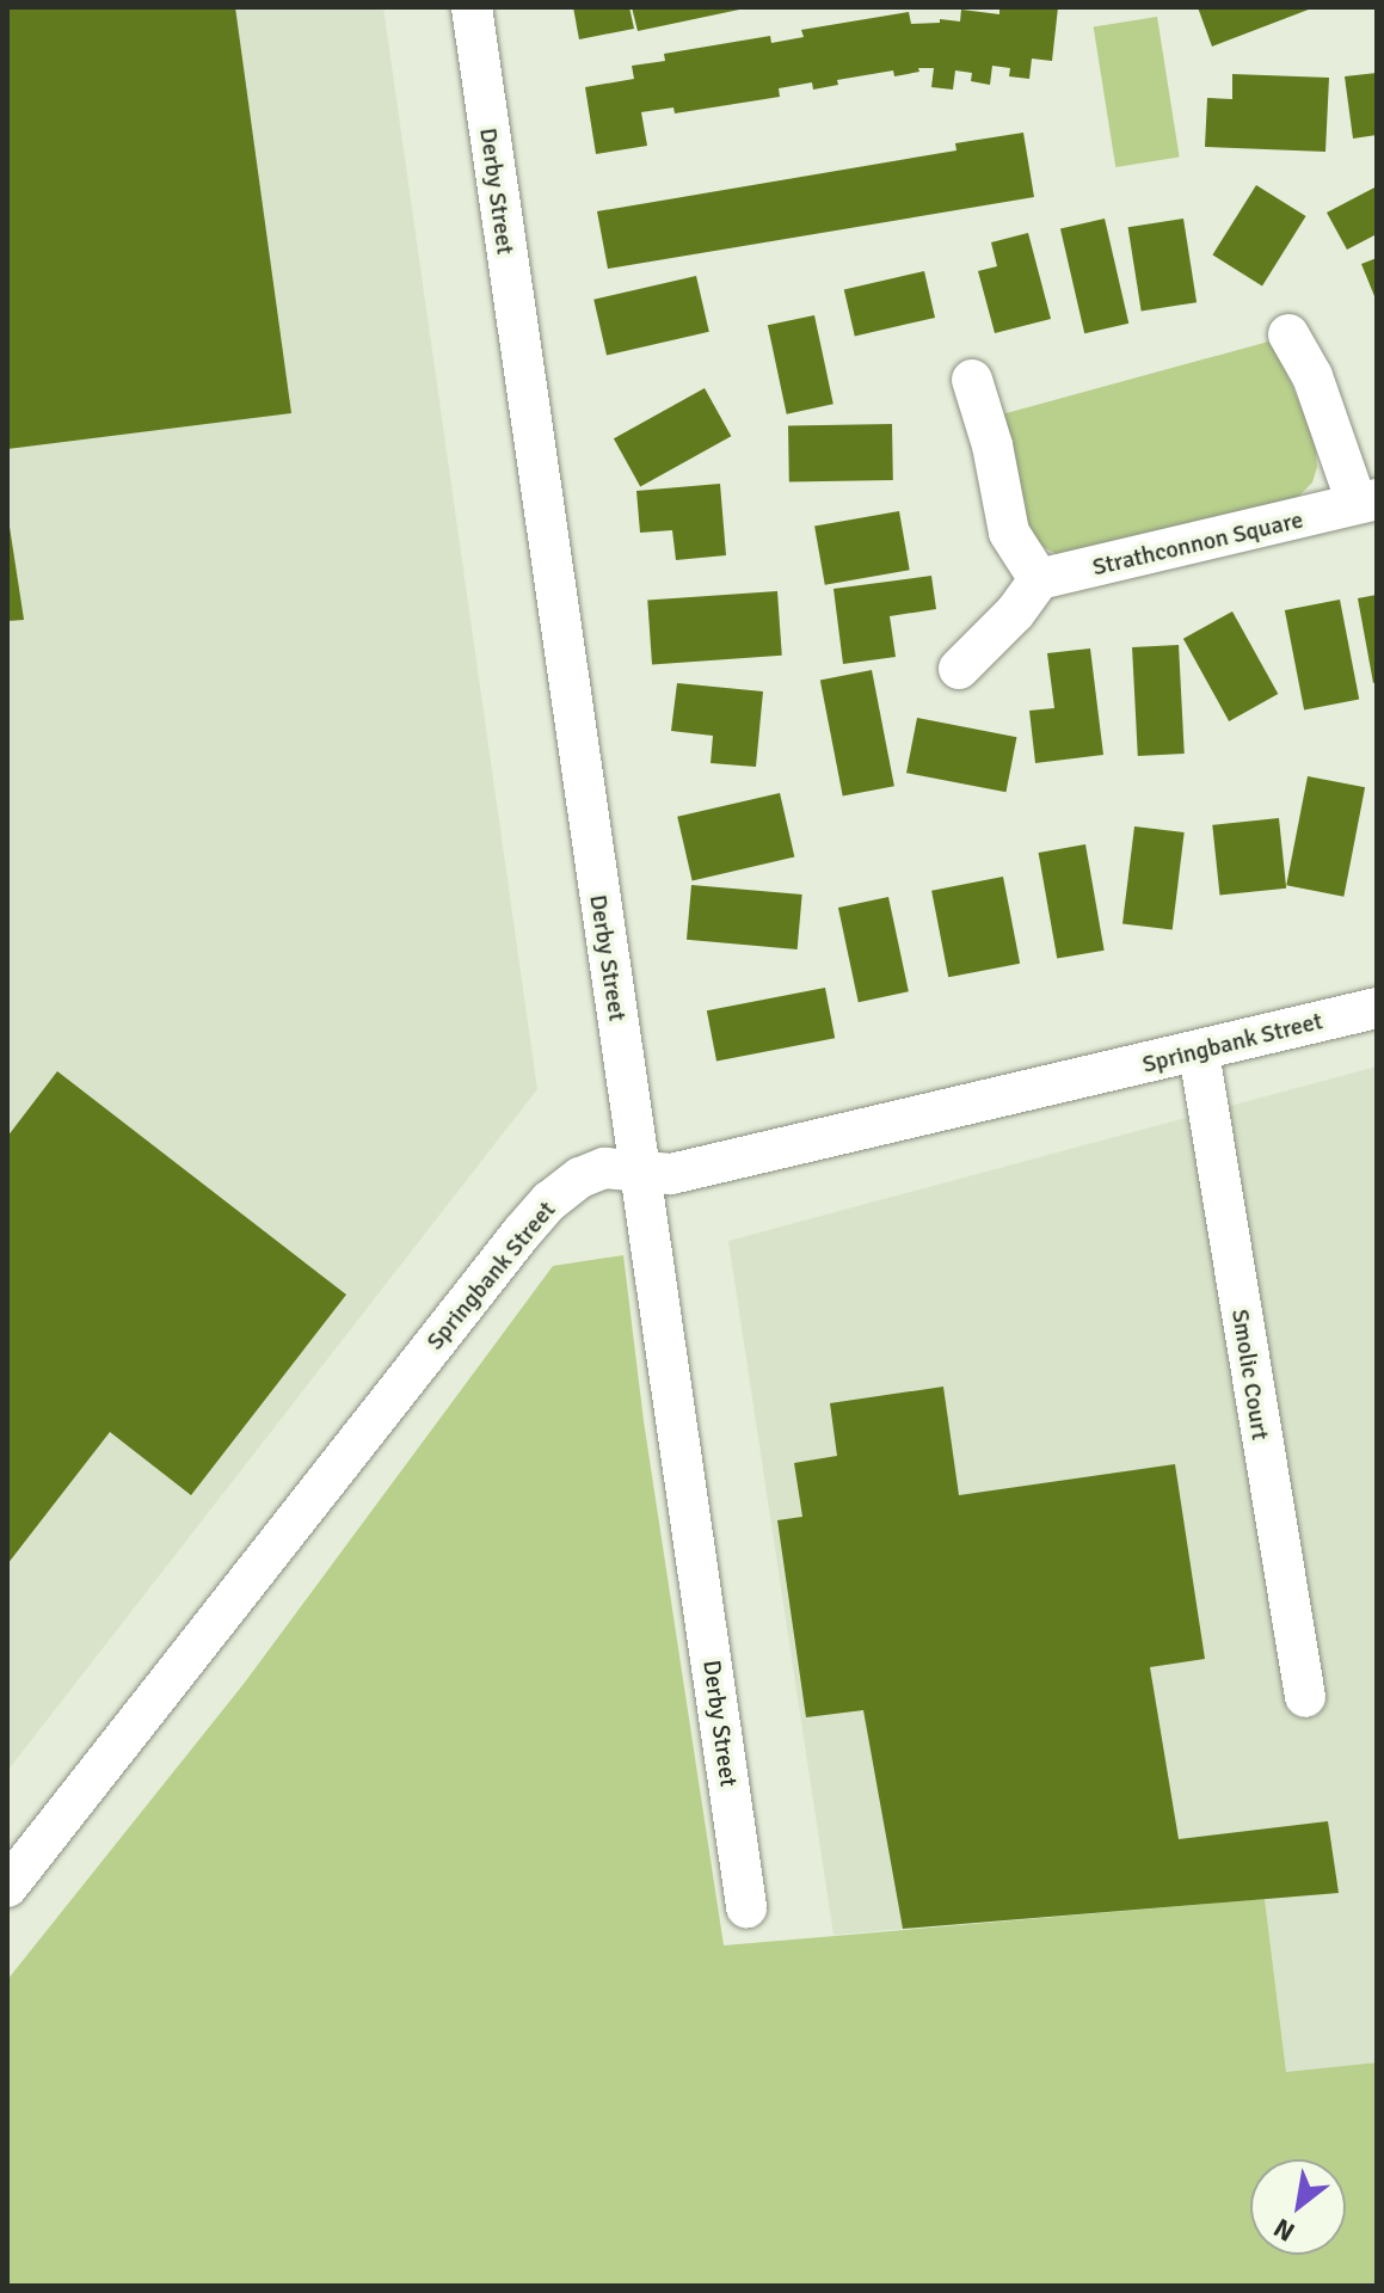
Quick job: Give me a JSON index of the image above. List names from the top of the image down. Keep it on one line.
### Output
{"streets":{"street":["Derby Street","Strathconnon Square","Springbank Street","Smolic Court"]},"crossings":[["Derby Street","Springbank Street"],["Springbank Street","Smolic Court"]],"north":"bottom left"}
